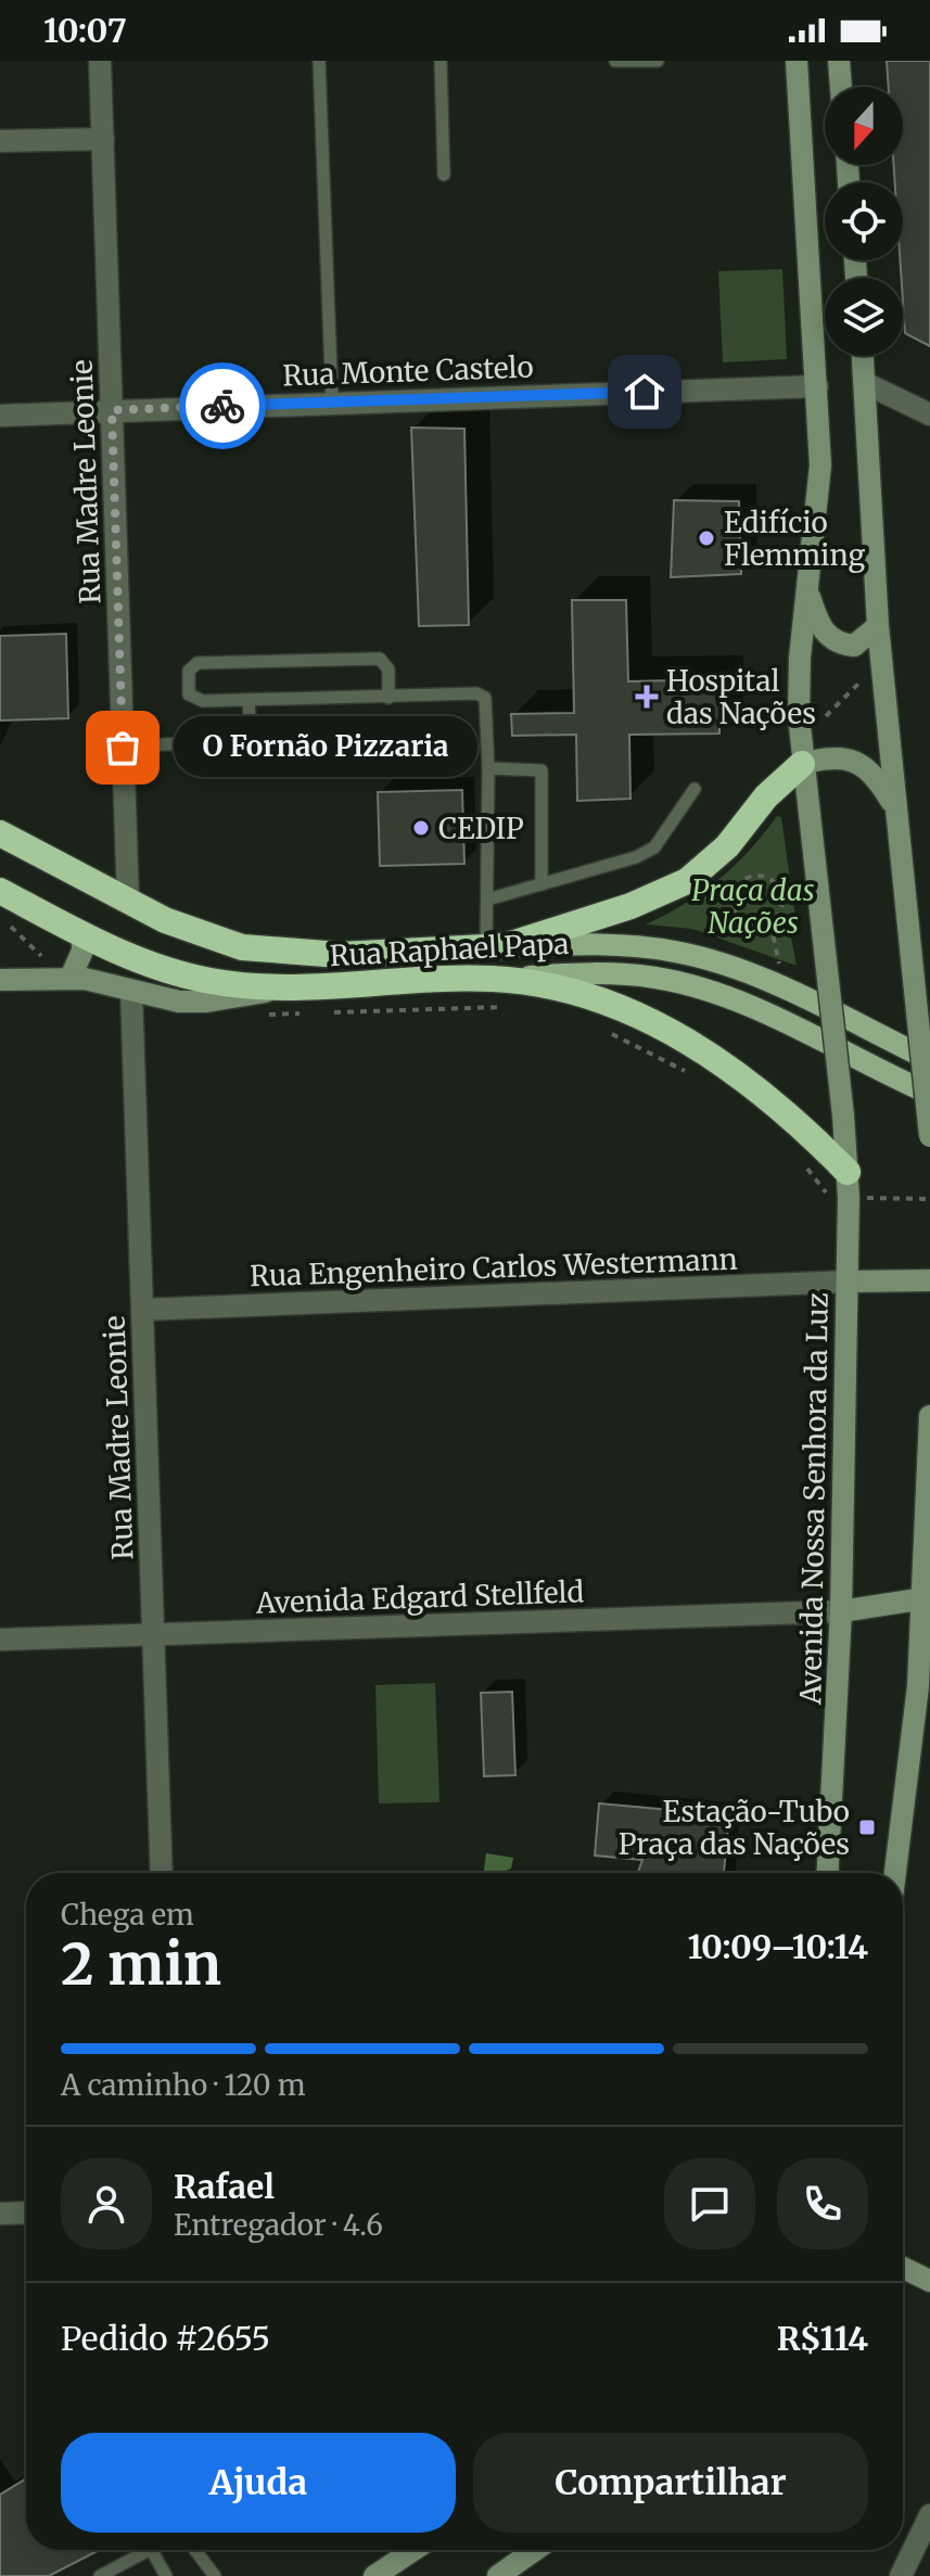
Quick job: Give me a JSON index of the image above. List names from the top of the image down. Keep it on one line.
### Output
{"streets":{"highway":["Rua Raphael Papa"],"main road":["Avenida Nossa Senhora da Luz"],"street":["Rua Monte Castelo","Rua Madre Leonie","Rua Engenheiro Carlos Westermann","Avenida Edgard Stellfeld"]},"crossings":[["Rua Monte Castelo","Rua Madre Leonie"],["Rua Monte Castelo","Avenida Nossa Senhora da Luz"],["Rua Madre Leonie","Rua Raphael Papa"],["Rua Madre Leonie","Rua Engenheiro Carlos Westermann"],["Rua Madre Leonie","Avenida Edgard Stellfeld"],["Rua Engenheiro Carlos Westermann","Avenida Nossa Senhora da Luz"],["Avenida Nossa Senhora da Luz","Avenida Edgard Stellfeld"]],"parks":["Praça das Nações"],"places":{"other":["Edifício Flemming","O Fornão Pizzaria","CEDIP"],"health":["Hospital das Nações"],"transit":["Estação-Tubo Praça das Nações"]},"north":"bottom","page":{"status":"10:07","bubble":"O Fornão Pizzaria","heading":["2 min","Chega em","10:09–10:14"],"panel":["Rafael","Entregador · 4.6","Pedido #2655","R$114"],"bar":"A caminho · 120 m","buttons":["Ajuda","Compartilhar"]}}
